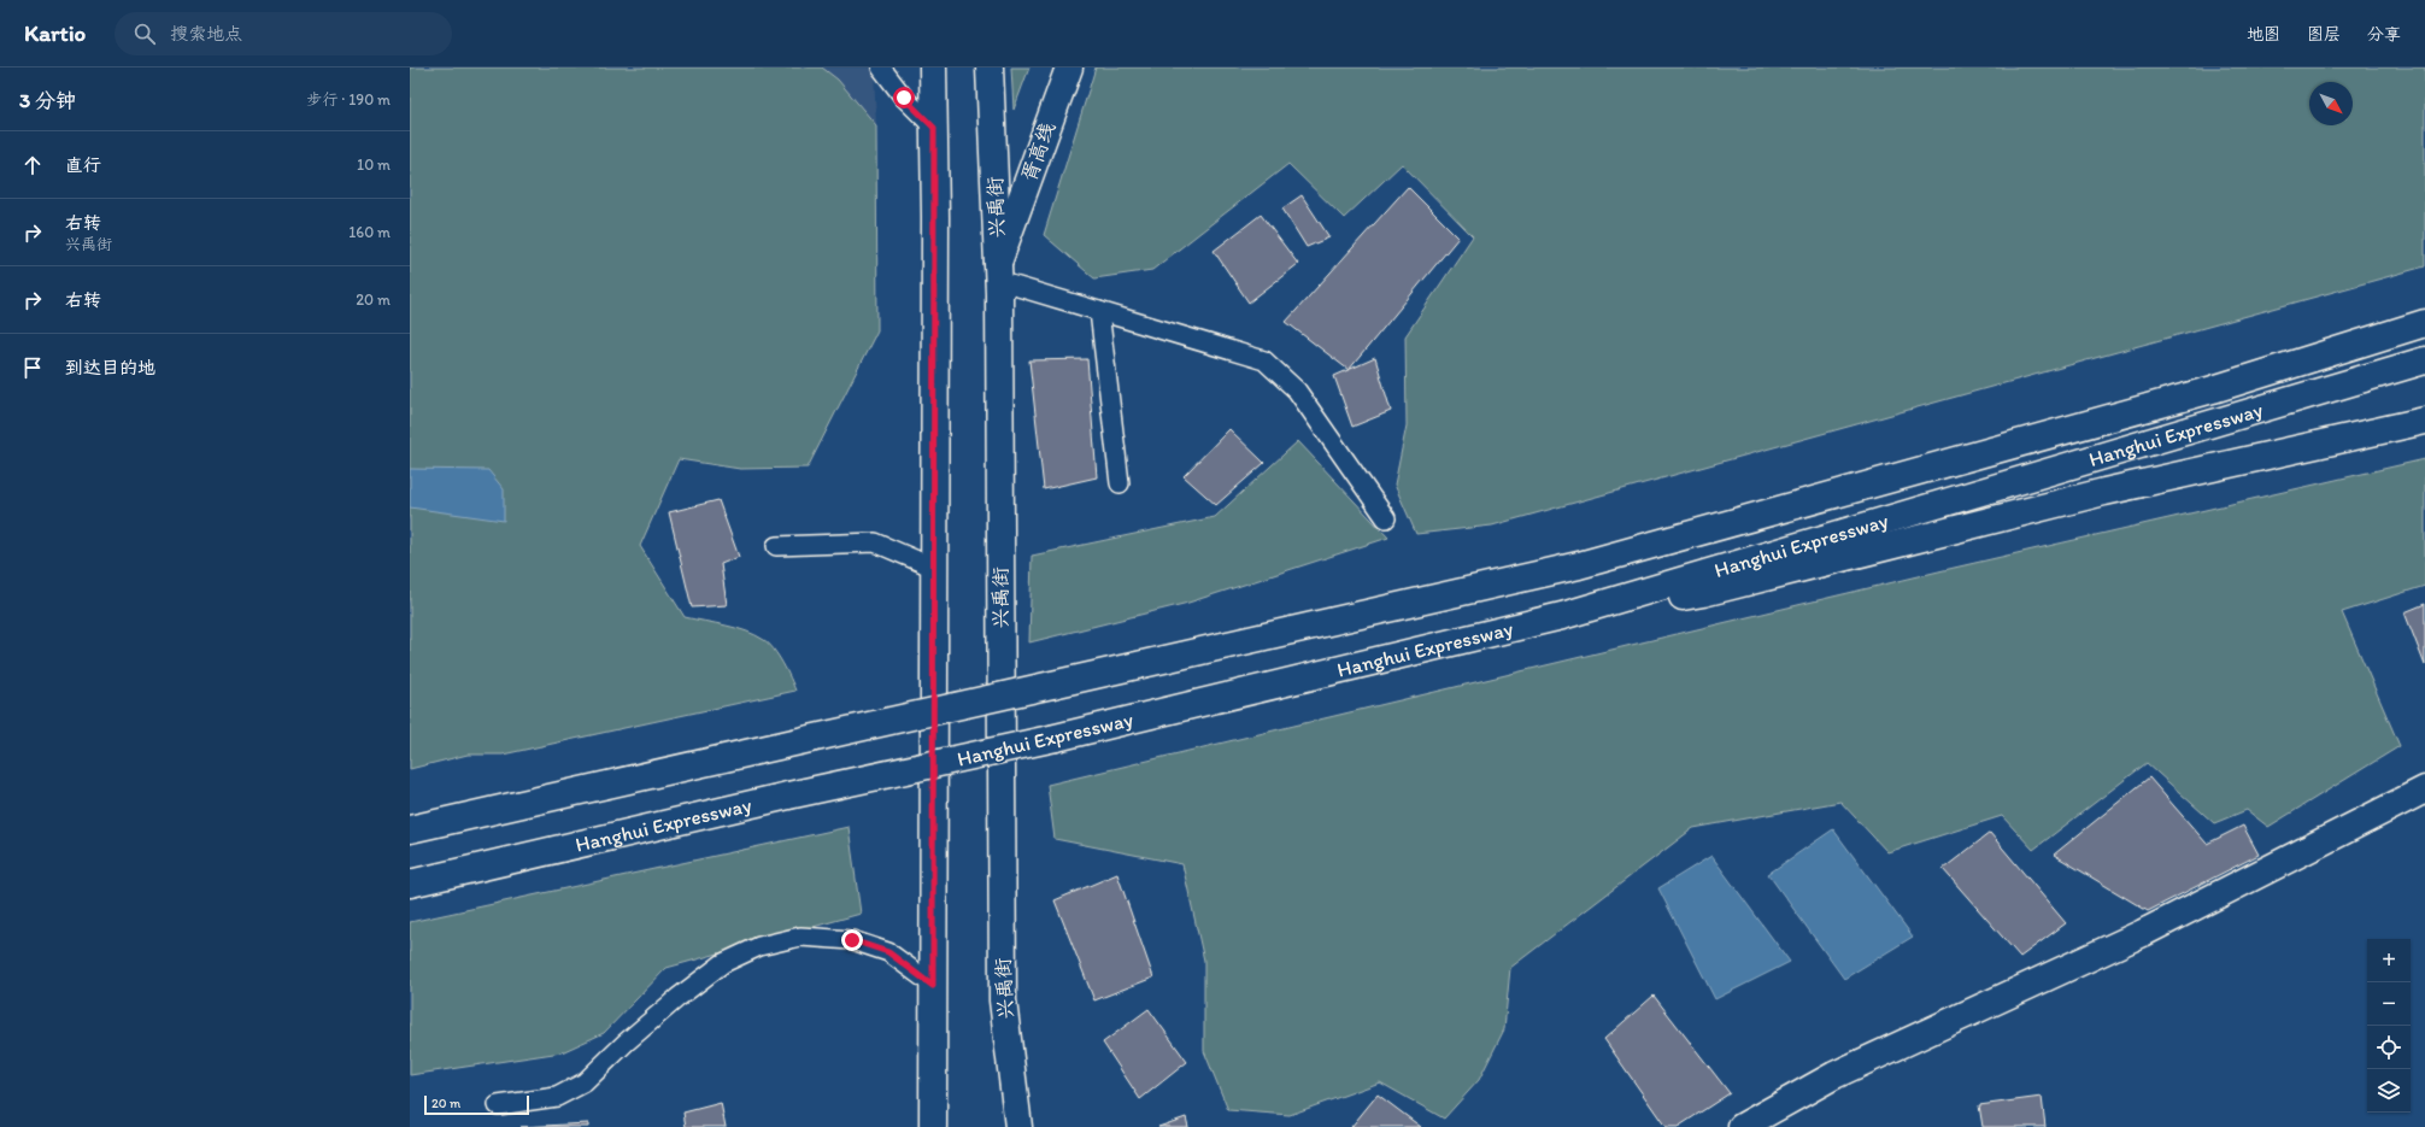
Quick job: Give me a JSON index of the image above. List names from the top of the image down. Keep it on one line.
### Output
{"streets":{"main road":["胥高线","兴禹街","Hanghui Expressway"]},"crossings":[["胥高线","兴禹街"]],"scale_bar":"20 m","north":"bottom right","page":{"header":"Kartio","search":"搜索地点","nav":["地图","图层","分享"],"heading":["3 分钟","步行 · 190 m"],"list":[["直行","10 m"],["右转","兴禹街","160 m"],["右转","20 m"],"到达目的地"],"map_buttons":["+","−"],"scale":"20 m"}}
